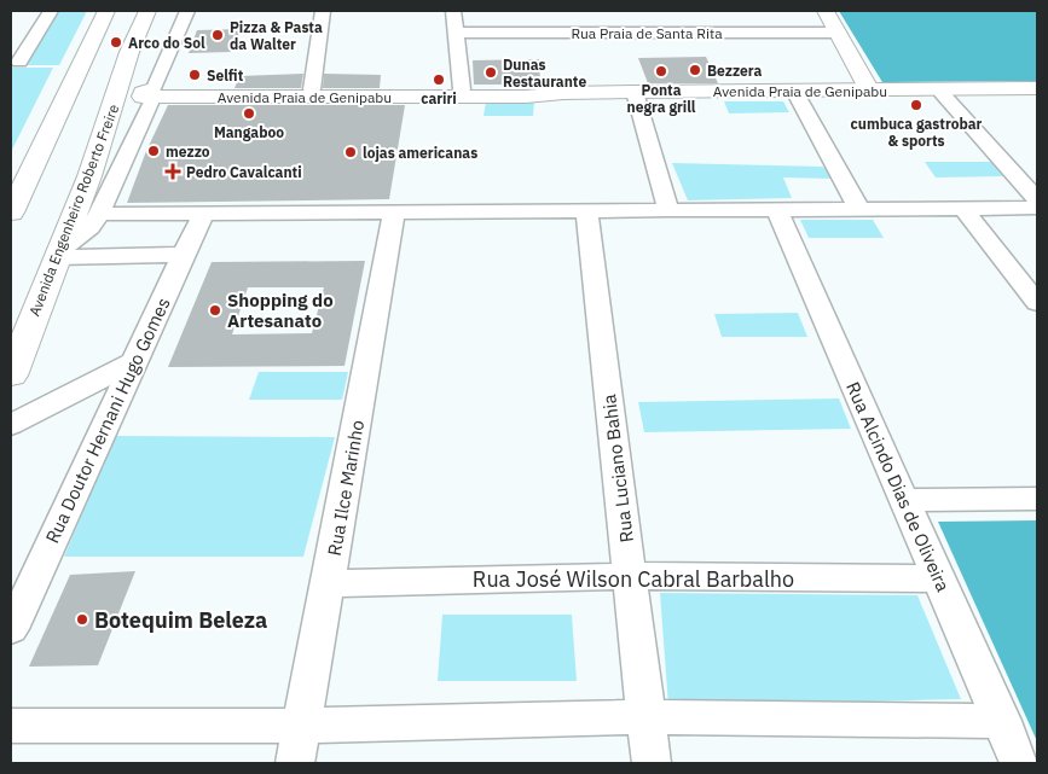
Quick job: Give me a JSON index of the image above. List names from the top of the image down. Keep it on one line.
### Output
{"streets":{"main road":["Avenida Praia de Genipabu","Avenida Engenheiro Roberto Freire"],"street":["Rua Praia de Santa Rita","Rua Doutor Hernani Hugo Gomes","Rua Luciano Bahia","Rua Alcindo Dias de Oliveira","Rua Ilce Marinho","Rua José Wilson Cabral Barbalho"]},"crossings":[["Avenida Praia de Genipabu","Avenida Engenheiro Roberto Freire"],["Rua Luciano Bahia","Rua José Wilson Cabral Barbalho"],["Rua Alcindo Dias de Oliveira","Rua José Wilson Cabral Barbalho"],["Rua Ilce Marinho","Rua José Wilson Cabral Barbalho"]],"places":{"other":["Pizza & Pasta da Walter","Arco do Sol","Bezzera","Ponta negra grill","Dunas Restaurante","Selfit","cariri","cumbuca gastrobar & sports","Mangaboo","mezzo","lojas americanas","Shopping do Artesanato","Botequim Beleza"],"health":["Pedro Cavalcanti"]}}
